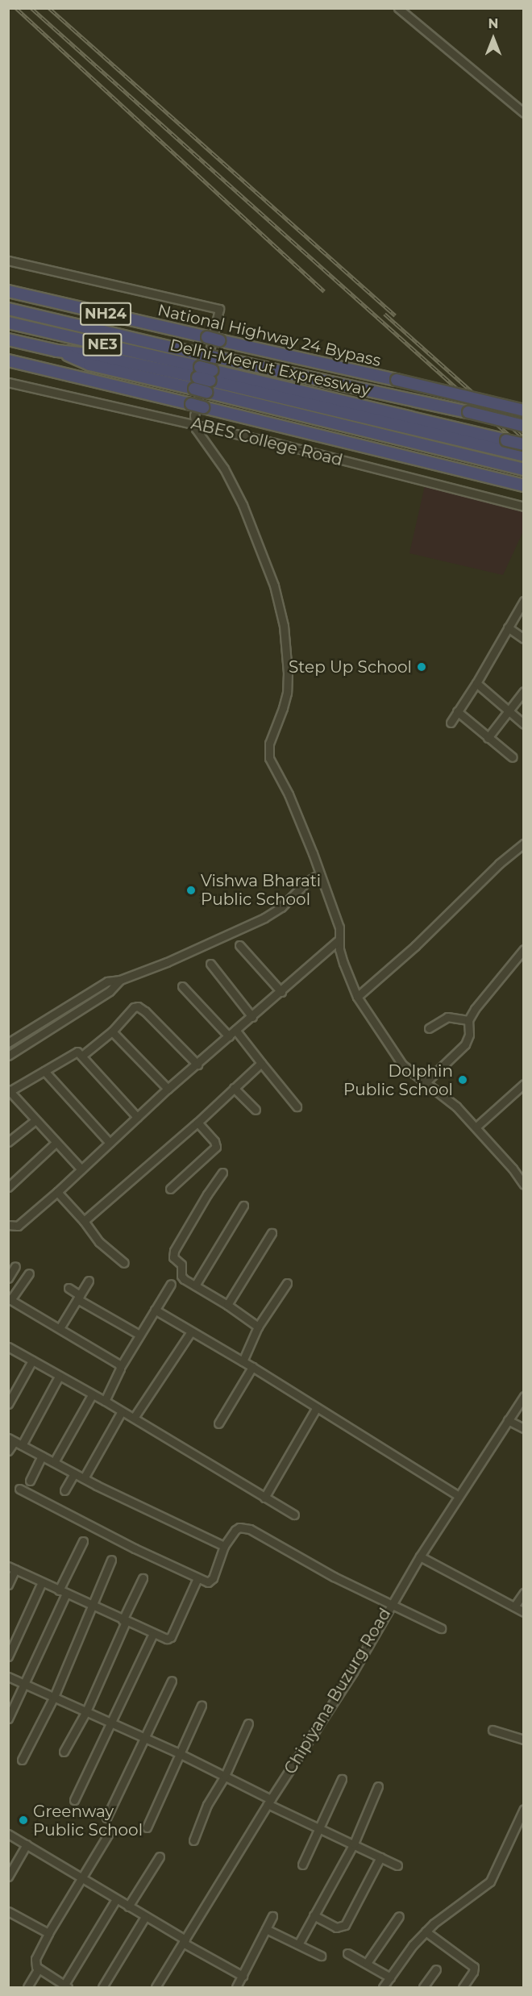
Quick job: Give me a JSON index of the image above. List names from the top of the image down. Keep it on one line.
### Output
{"streets":{"highway":["NH24","National Highway 24 Bypass","NE3","Delhi-Meerut Expressway"],"street":["ABES College Road","Chipiyana Buzurg Road"]},"places":["Step Up School","Vishwa Bharati Public School","Dolphin Public School","Greenway Public School"],"north":"top"}
